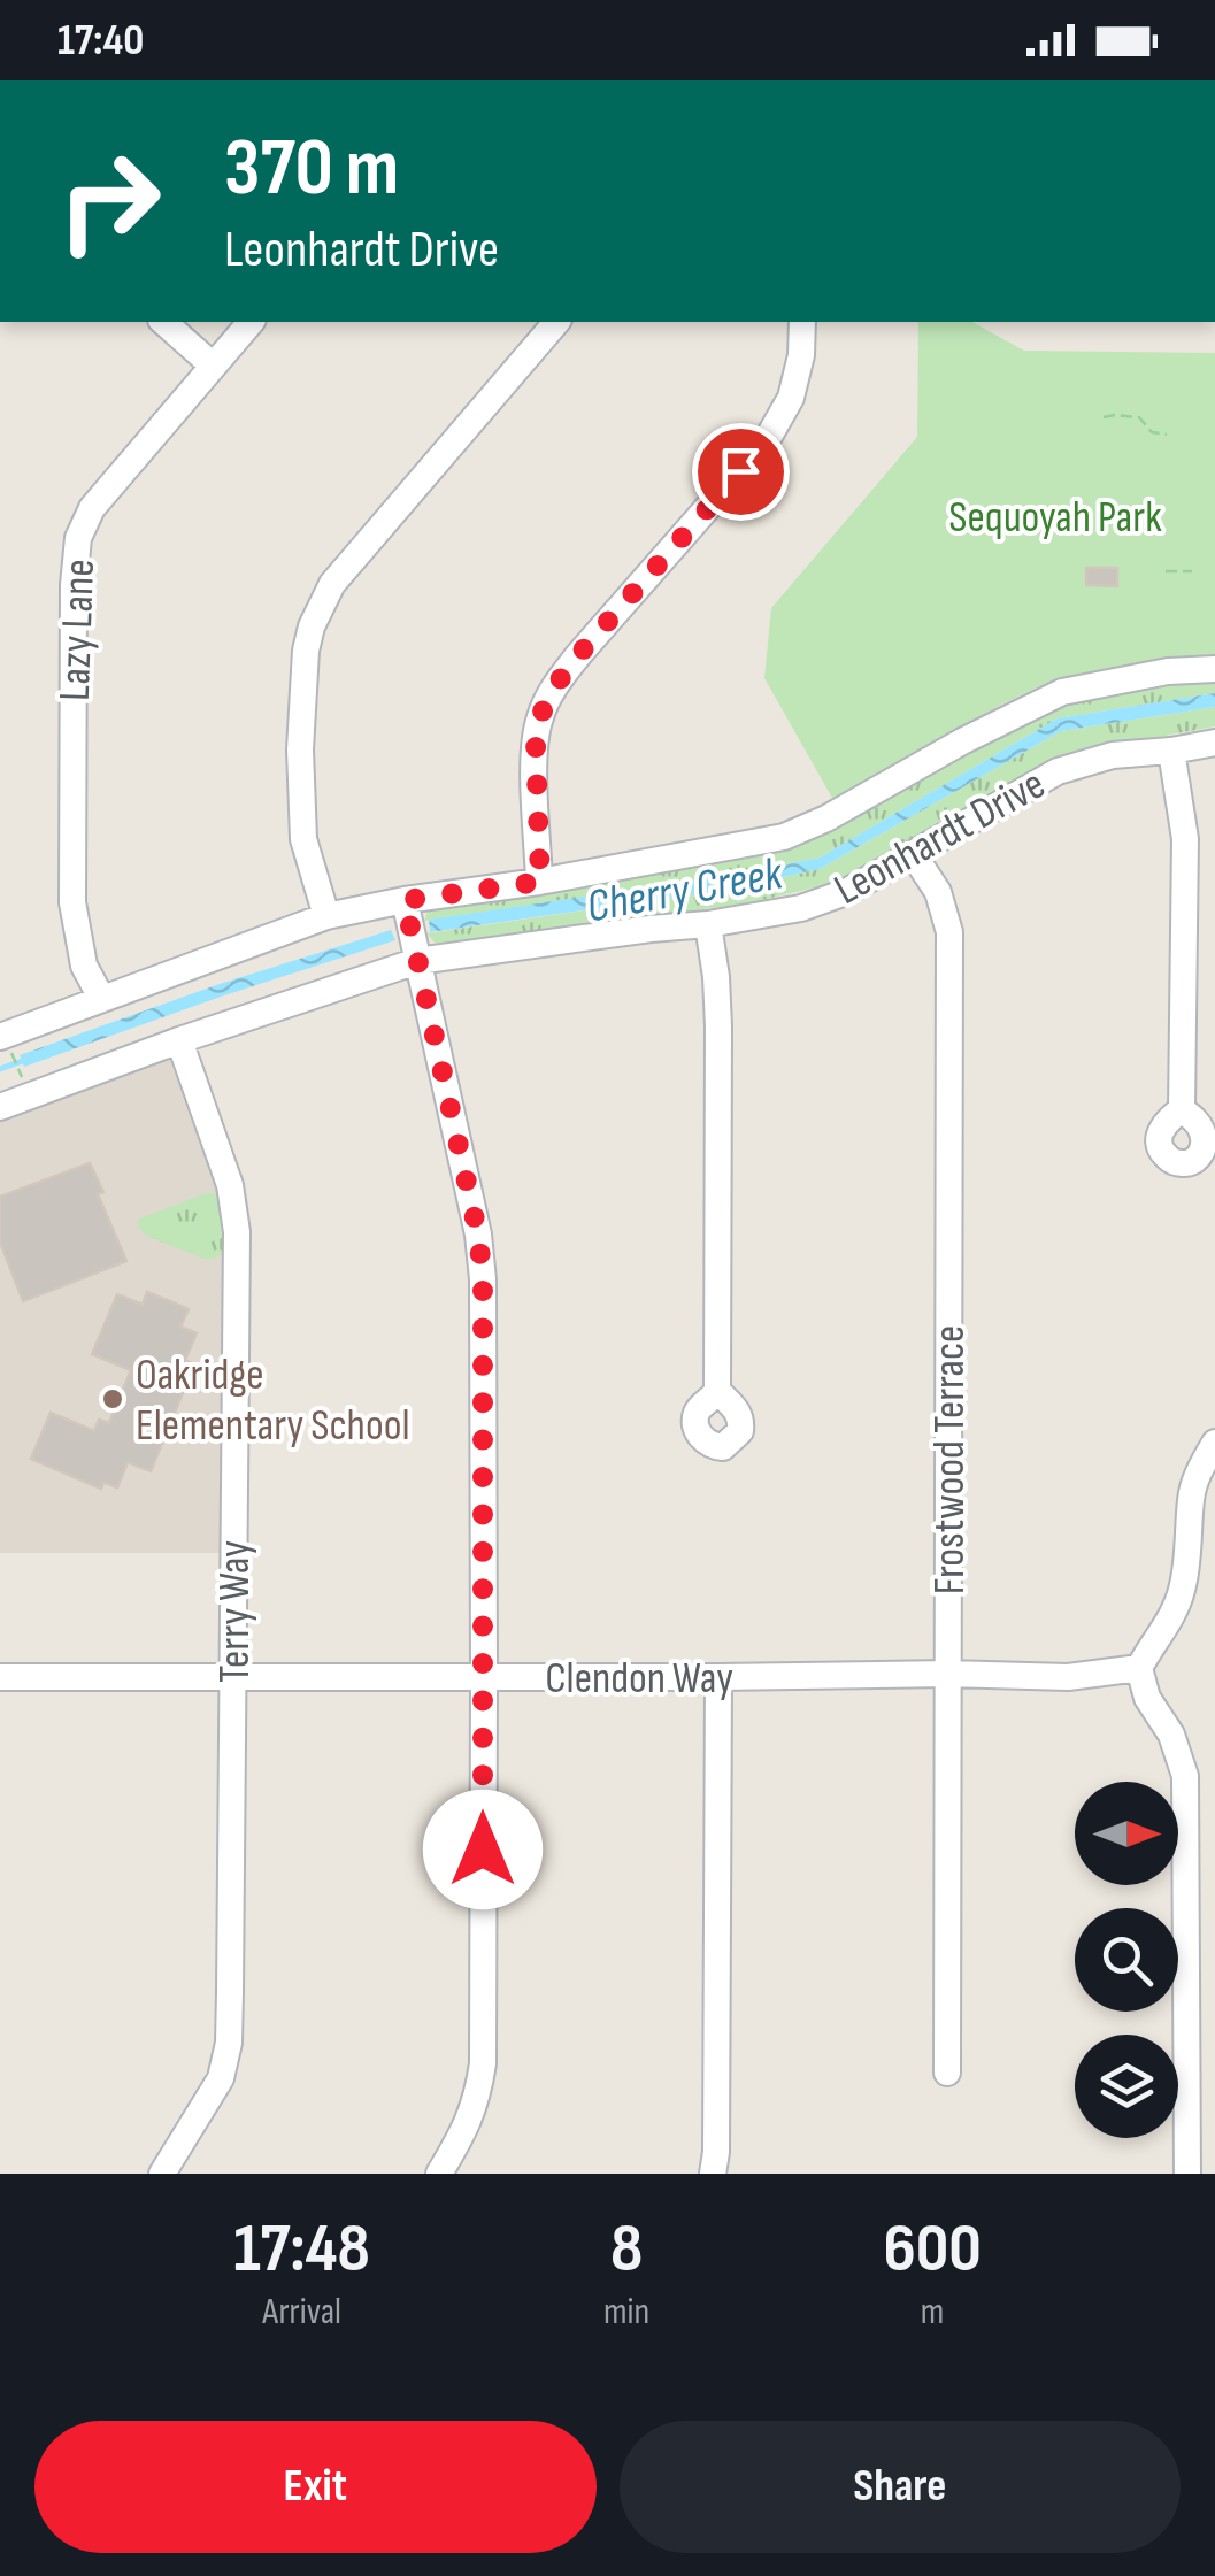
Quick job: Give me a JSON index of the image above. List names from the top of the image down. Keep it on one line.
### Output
{"streets":{"street":["Lazy Lane","Leonhardt Drive","Frostwood Terrace","Terry Way","Clendon Way"]},"crossings":[["Lazy Lane","Leonhardt Drive"],["Leonhardt Drive","Frostwood Terrace"],["Leonhardt Drive","Terry Way"],["Frostwood Terrace","Clendon Way"],["Terry Way","Clendon Way"]],"water":["Cherry Creek"],"parks":["Sequoyah Park"],"places":["Oakridge Elementary School"],"north":"right","page":{"status":"17:40","turn":["370 m","Leonhardt Drive"],"eta":["17:48","Arrival","8","min","600","m"],"buttons":["Exit","Share"]}}
